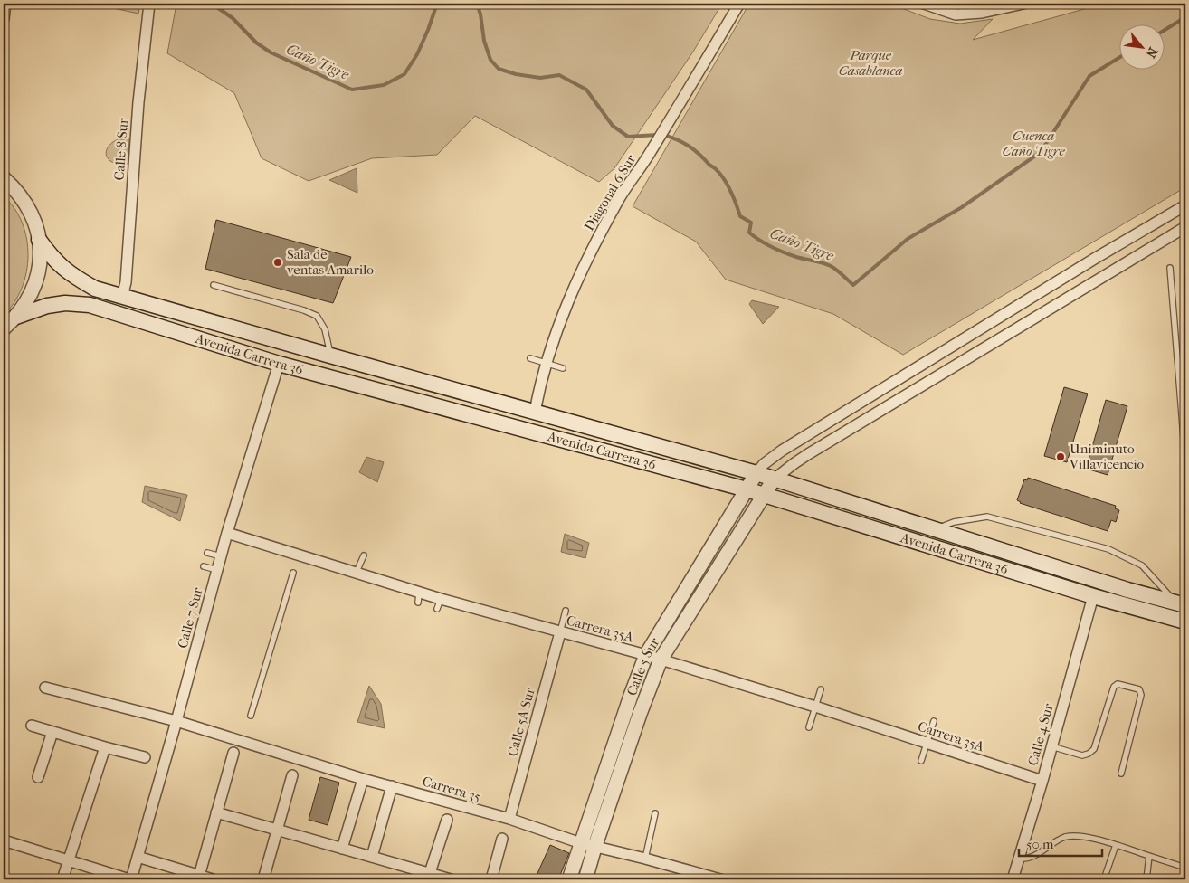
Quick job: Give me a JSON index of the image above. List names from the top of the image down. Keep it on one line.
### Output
{"streets":{"main road":["Avenida Carrera 36"],"street":["Calle 8 Sur","Diagonal 6 Sur","Calle 7 Sur","Carrera 35A","Calle 5 Sur","Calle 5A Sur","Calle 4 Sur","Carrera 35"]},"crossings":[["Calle 8 Sur","Avenida Carrera 36"],["Diagonal 6 Sur","Avenida Carrera 36"],["Avenida Carrera 36","Calle 7 Sur"],["Avenida Carrera 36","Calle 5 Sur"],["Avenida Carrera 36","Calle 4 Sur"],["Calle 7 Sur","Carrera 35A"],["Calle 7 Sur","Carrera 35"],["Carrera 35A","Calle 5 Sur"],["Carrera 35A","Calle 5A Sur"],["Carrera 35A","Calle 4 Sur"],["Calle 5 Sur","Carrera 35"],["Calle 5A Sur","Carrera 35"]],"water":["Caño Tigre"],"parks":["Parque Casablanca","Cuenca Caño Tigre"],"places":["Sala de ventas Amarilo","Uniminuto Villavicencio"],"scale_bar":"50 m","north":"bottom right"}
